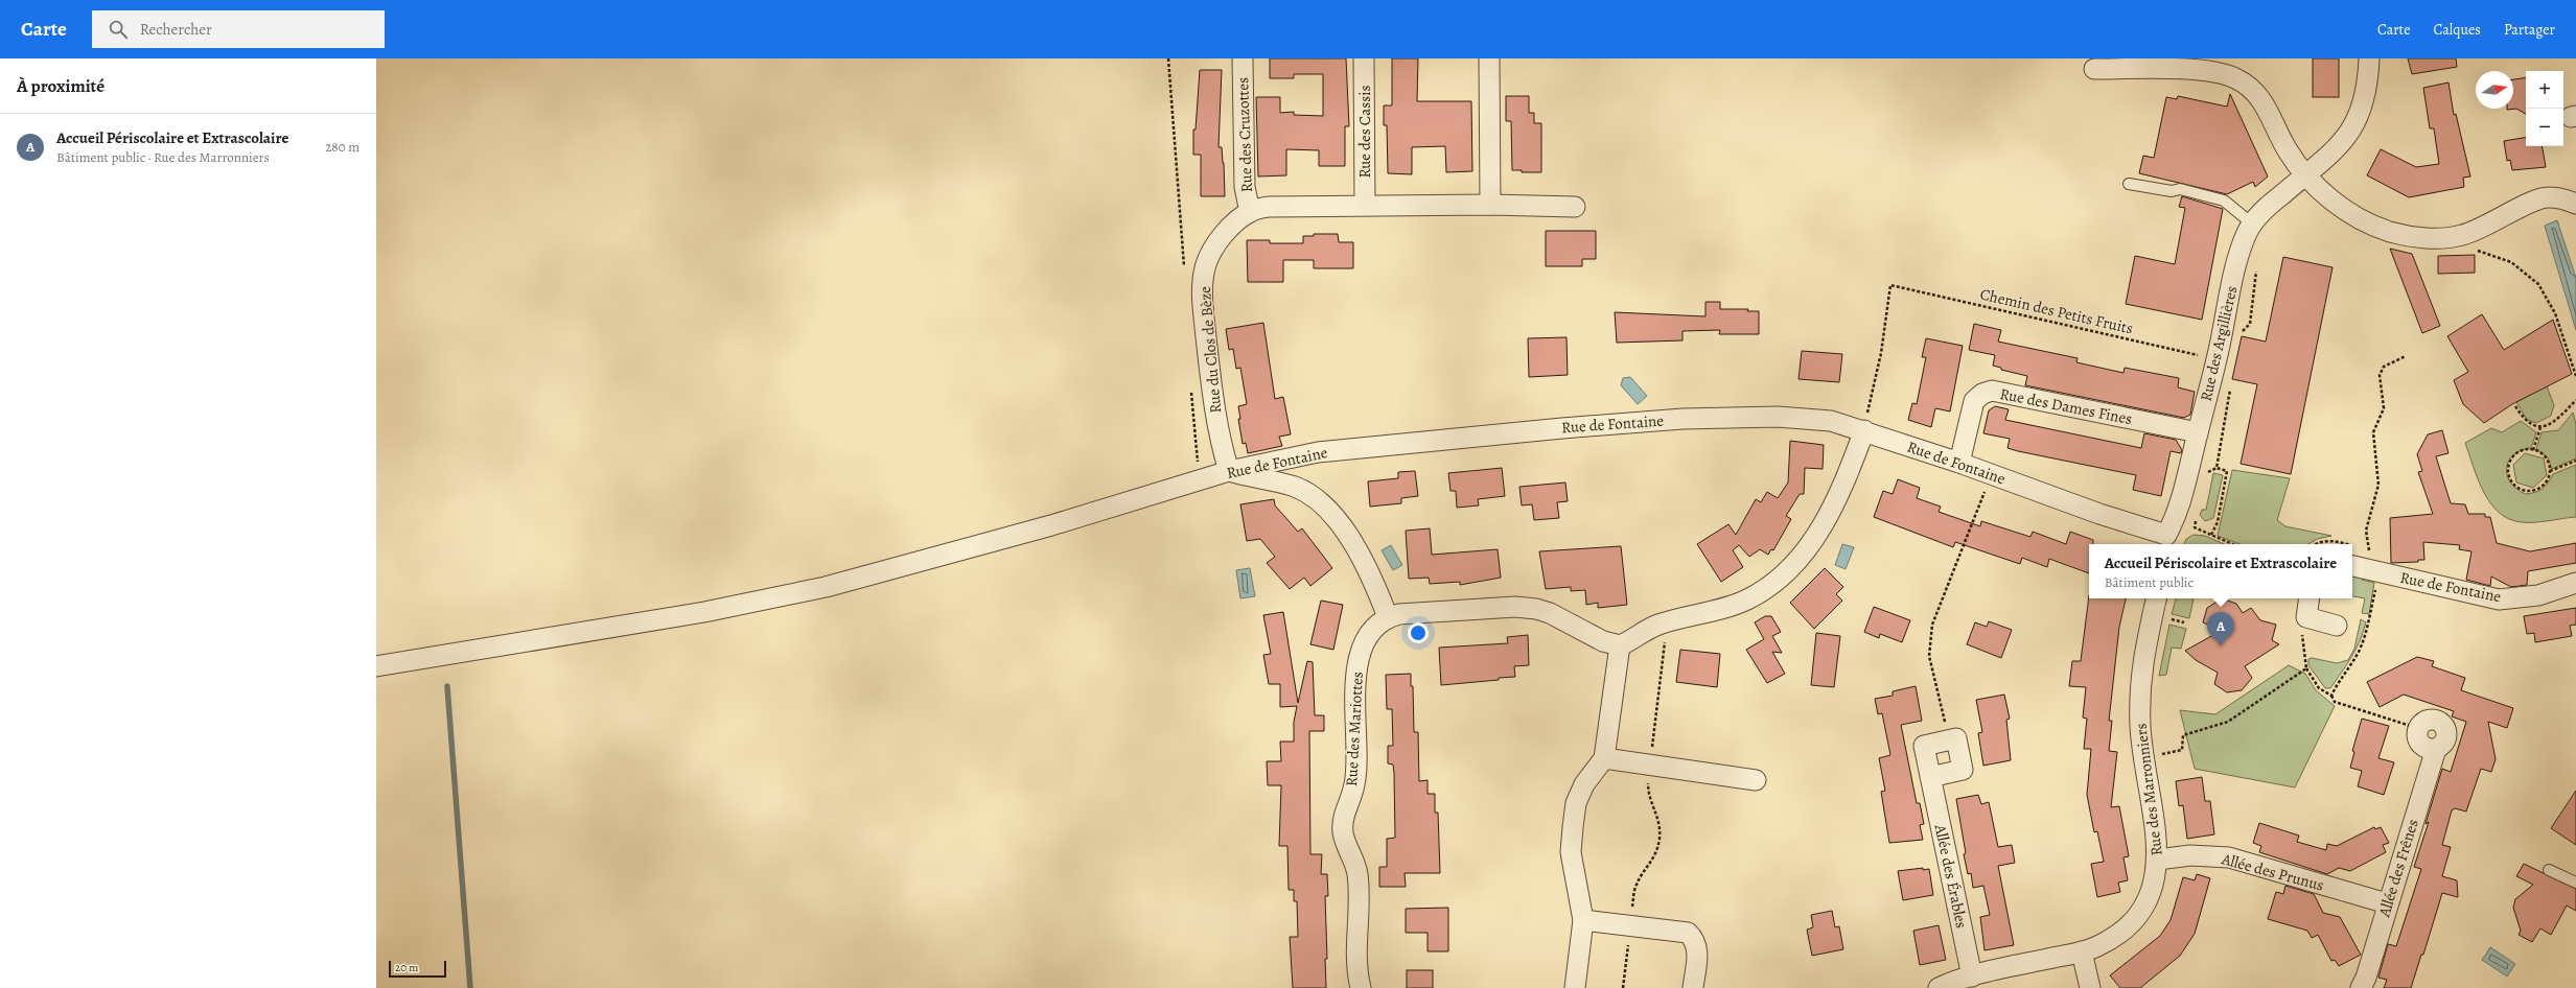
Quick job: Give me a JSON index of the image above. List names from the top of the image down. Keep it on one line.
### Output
{"streets":{"street":["Rue des Cassis","Rue des Cruzottes","Rue des Argillières","Rue du Clos de Bèze","Rue des Dames Fines","Rue de Fontaine","Rue des Mariottes","Rue des Marronniers","Allée des Frênes","Allée des Prunus","Allée des Érables"],"path":["Chemin des Petits Fruits"]},"crossings":[["Rue des Cassis","Rue du Clos de Bèze"],["Rue des Cruzottes","Rue du Clos de Bèze"],["Chemin des Petits Fruits","Rue des Argillières"],["Chemin des Petits Fruits","Rue de Fontaine"],["Rue des Argillières","Rue des Dames Fines"],["Rue des Argillières","Rue de Fontaine"],["Rue du Clos de Bèze","Rue de Fontaine"],["Rue des Dames Fines","Rue de Fontaine"],["Rue des Marronniers","Allée des Prunus"],["Rue des Marronniers","Allée des Érables"],["Allée des Frênes","Allée des Prunus"]],"scale_bar":"20 m","north":"right","page":{"header":"Carte","search":"Rechercher","nav":["Carte","Calques","Partager"],"heading":"À proximité","map_buttons":["+","−"],"list":[{"mark":"A","name":"Accueil Périscolaire et Extrascolaire","note":"Bâtiment public · Rue des Marronniers","value":"280 m"}],"popup":["Accueil Périscolaire et Extrascolaire","Bâtiment public"],"pins":"A","scale":"20 m"}}
